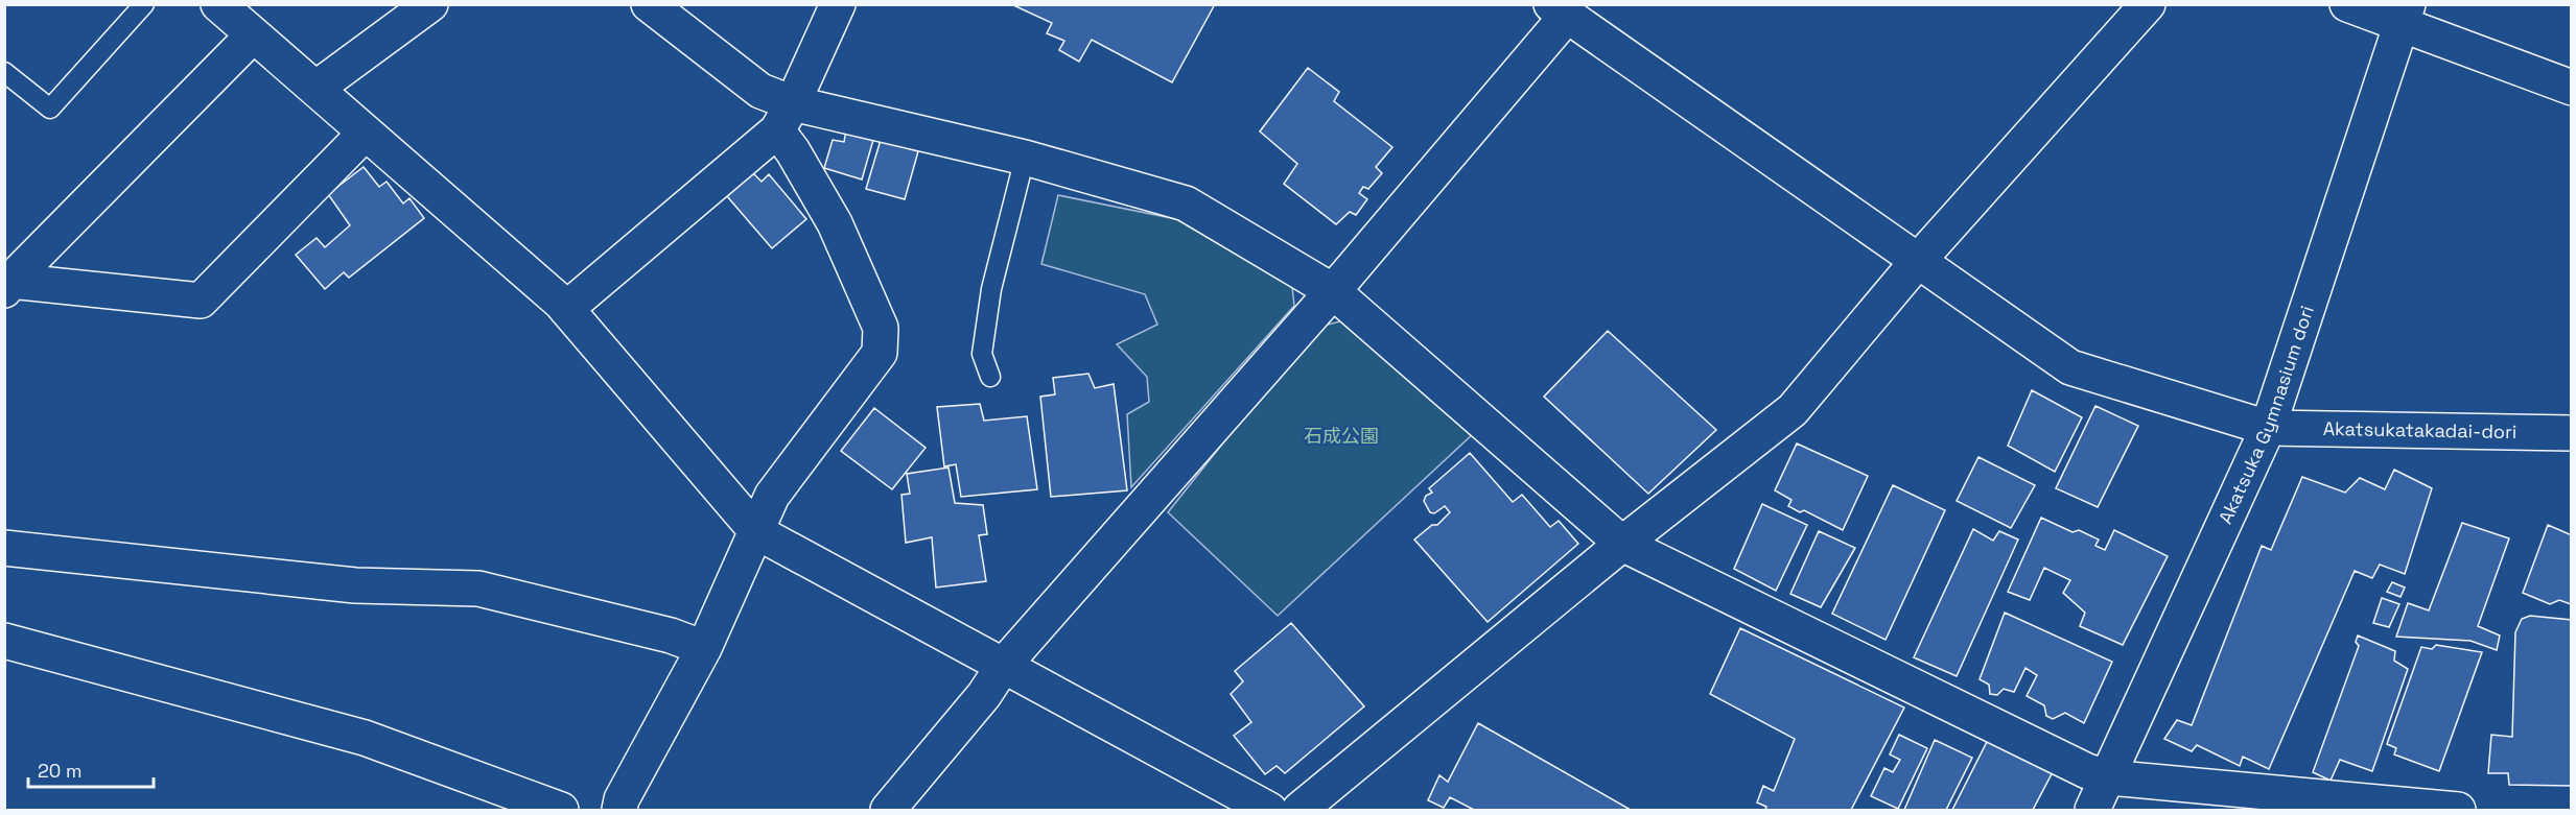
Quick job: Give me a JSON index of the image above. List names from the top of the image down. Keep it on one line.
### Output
{"streets":{"street":["Akatsuka Gymnasium dori","Akatsukatakadai-dori"]},"crossings":[["Akatsuka Gymnasium dori","Akatsukatakadai-dori"]],"parks":["石成公園"],"scale_bar":"20 m"}
